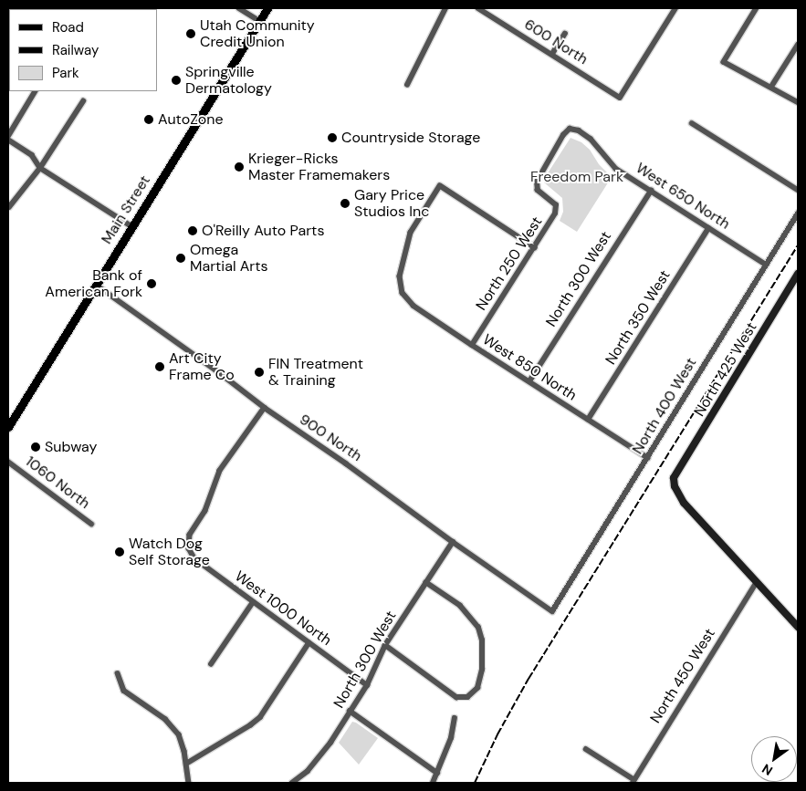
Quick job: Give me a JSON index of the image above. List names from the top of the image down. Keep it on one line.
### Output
{"streets":{"main road":["Main Street"],"street":["600 North","West 650 North","North 250 West","North 300 West","North 350 West","West 850 North","North 425 West","North 400 West","900 North","1060 North","West 1000 North","North 450 West"]},"crossings":[["West 650 North","North 250 West"],["West 650 North","North 300 West"],["West 650 North","North 350 West"],["West 650 North","North 400 West"],["Main Street","900 North"],["North 250 West","West 850 North"],["North 300 West","West 850 North"],["North 300 West","900 North"],["North 300 West","West 1000 North"],["North 350 West","West 850 North"],["West 850 North","North 400 West"],["North 425 West","North 450 West"],["North 400 West","900 North"],["900 North","West 1000 North"]],"parks":["Freedom Park"],"places":["Utah Community Credit Union","Springville Dermatology","AutoZone","Countryside Storage","Krieger-Ricks Master Framemakers","Gary Price Studios Inc","O'Reilly Auto Parts","Omega Martial Arts","Bank of American Fork","Art City Frame Co","FIN Treatment & Training","Subway","Watch Dog Self Storage"],"legend":["Road","Railway","Park"],"north":"bottom left"}
